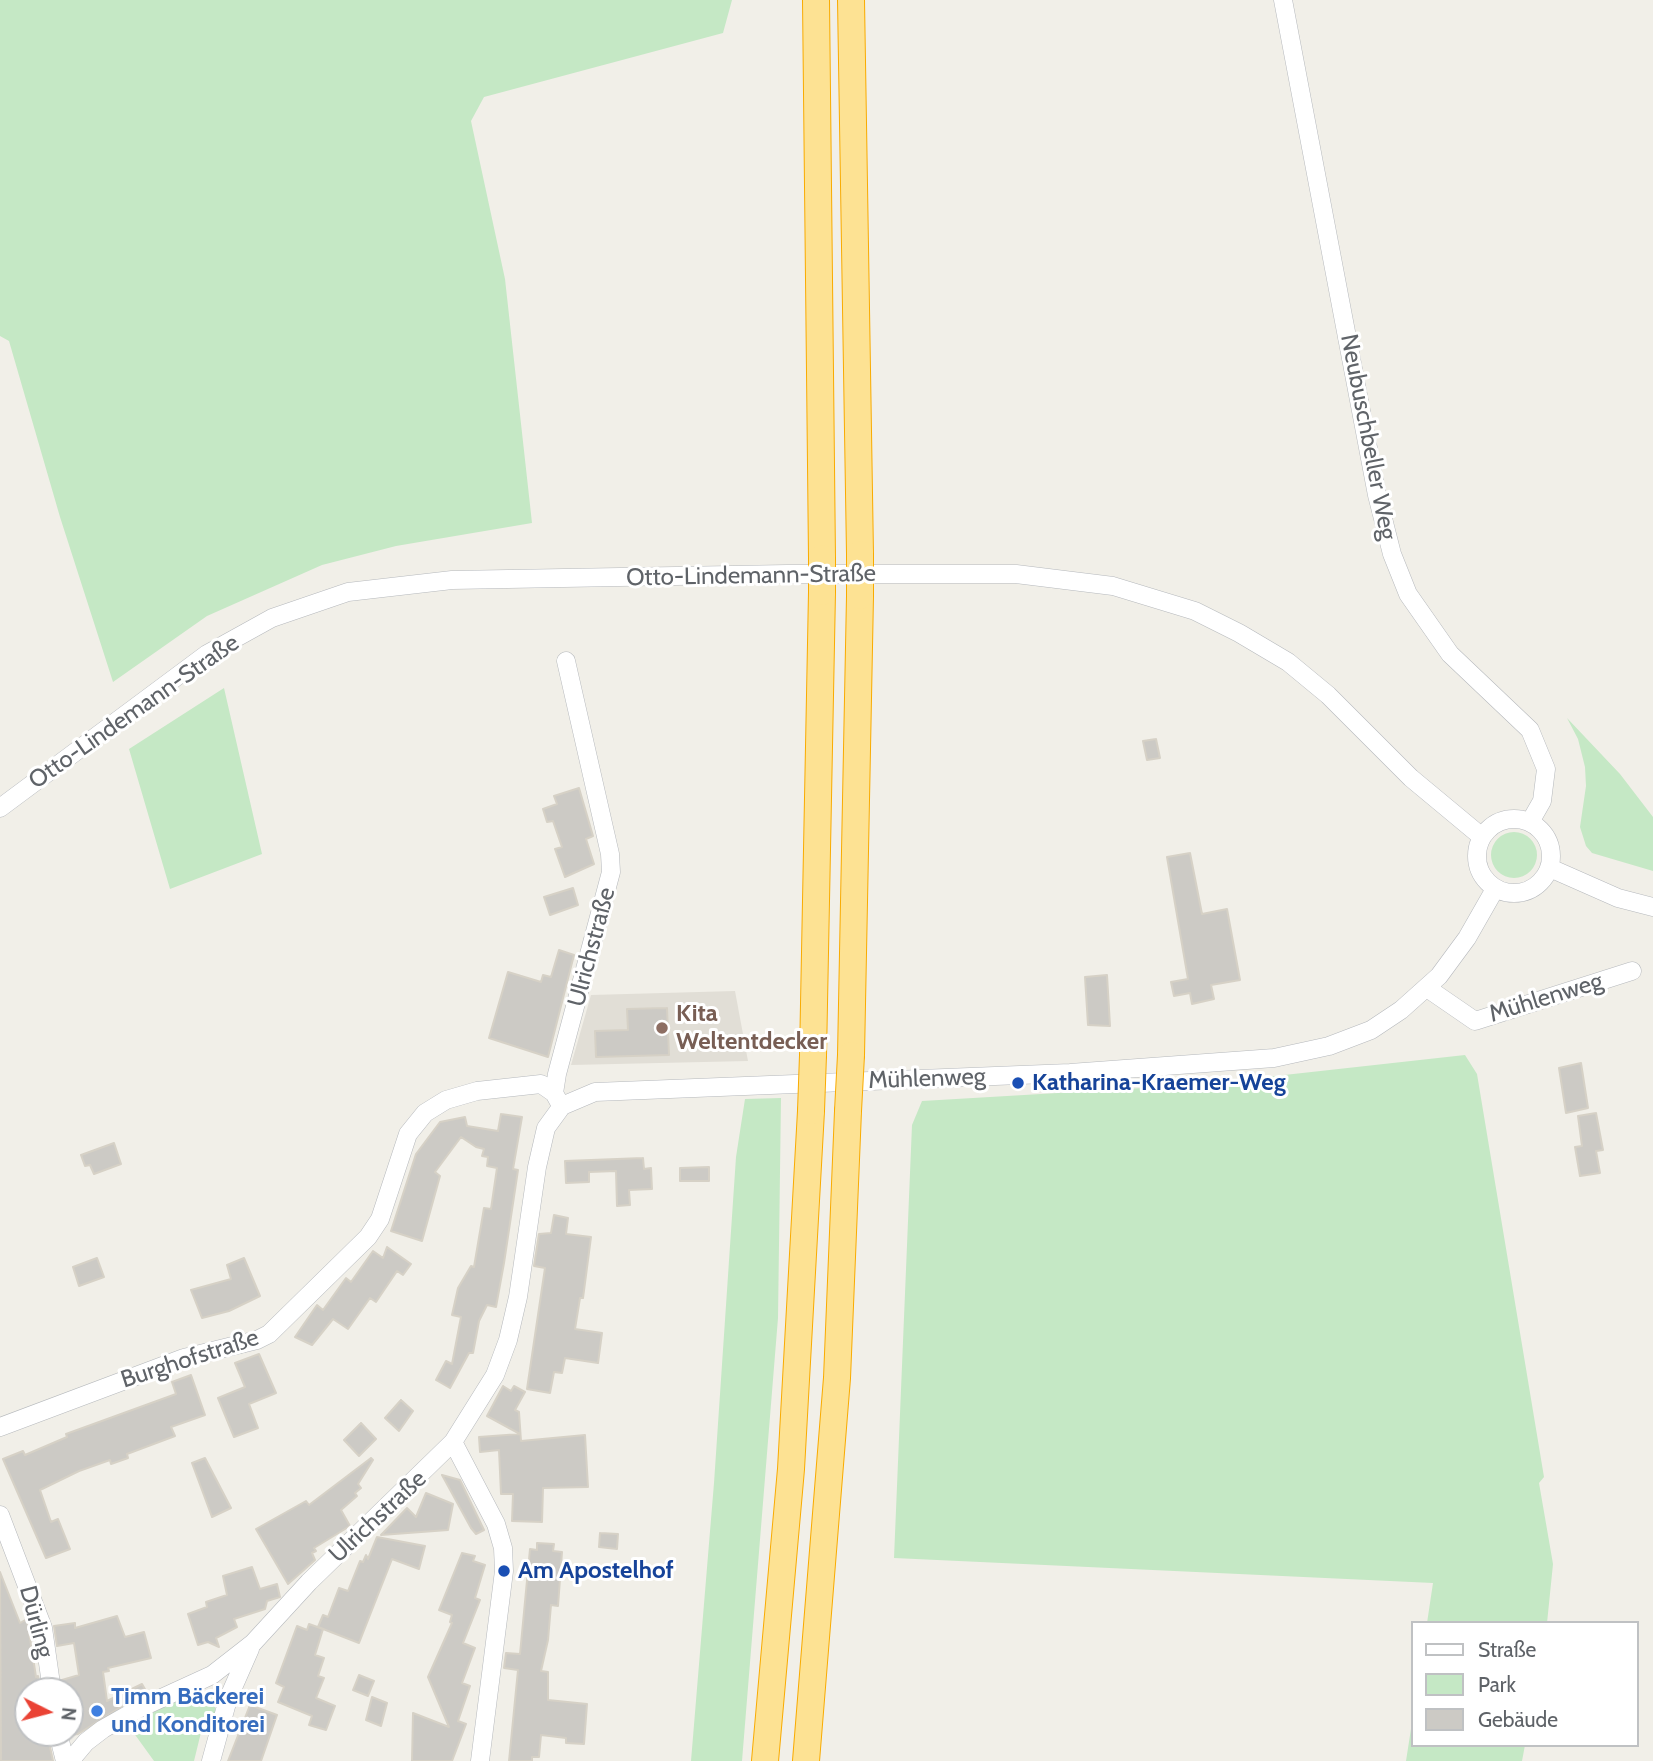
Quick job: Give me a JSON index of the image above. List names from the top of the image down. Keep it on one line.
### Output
{"streets":{"street":["Neubuschbeller Weg","Otto-Lindemann-Straße","Ulrichstraße","Mühlenweg","Burghofstraße","Dürling"]},"crossings":[["Neubuschbeller Weg","Otto-Lindemann-Straße"],["Neubuschbeller Weg","Mühlenweg"],["Otto-Lindemann-Straße","Mühlenweg"],["Ulrichstraße","Mühlenweg"],["Ulrichstraße","Burghofstraße"],["Mühlenweg","Burghofstraße"]],"places":["Kita Weltentdecker","Katharina-Kraemer-Weg","Am Apostelhof","Timm Bäckerei und Konditorei"],"legend":["Straße","Park","Gebäude"],"north":"right"}
